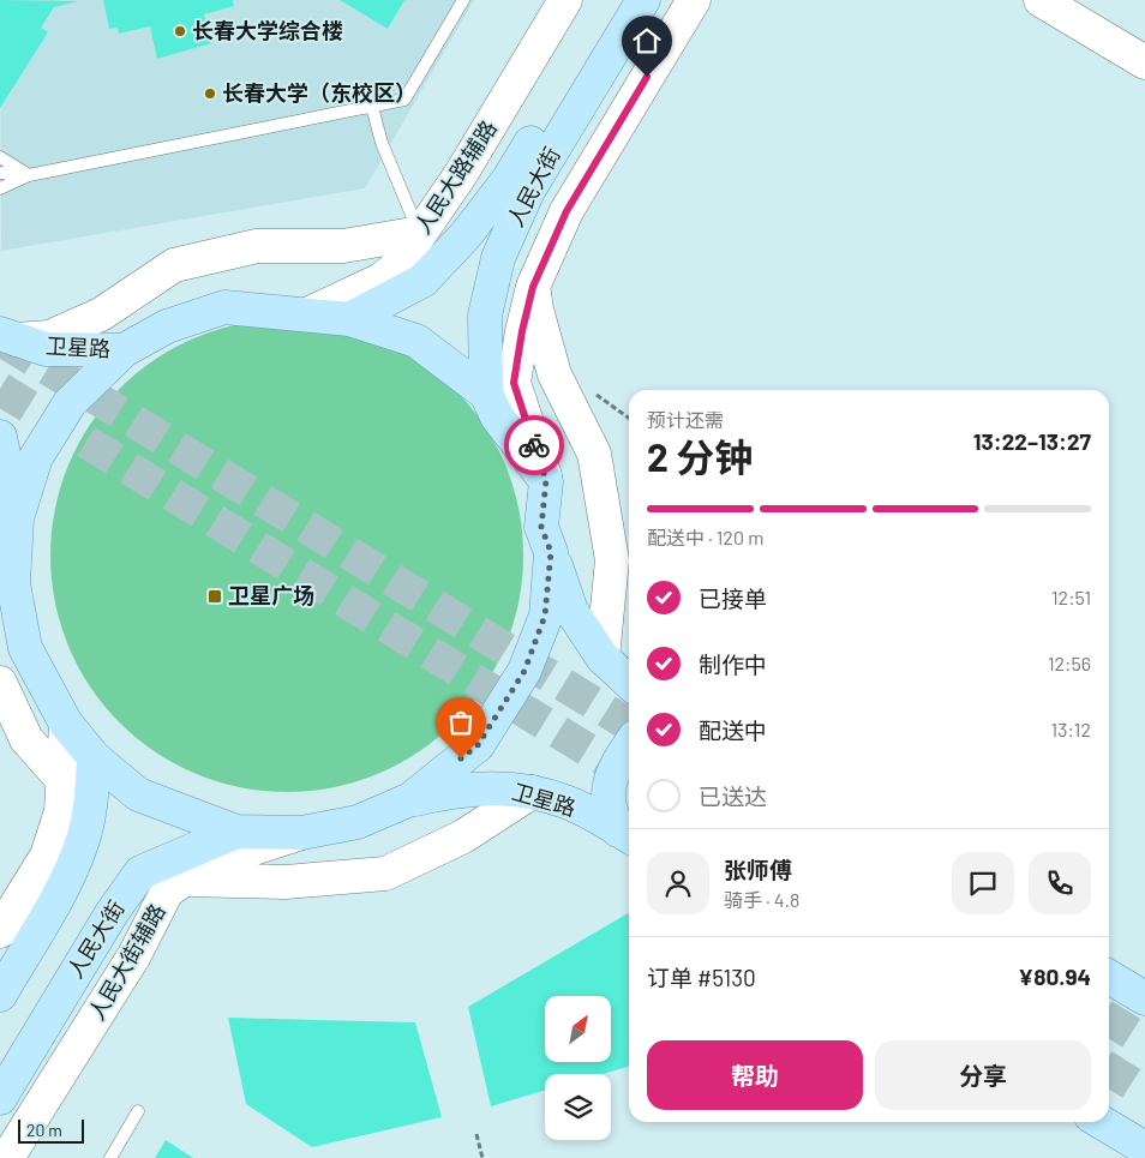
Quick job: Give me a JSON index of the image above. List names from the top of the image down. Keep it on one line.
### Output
{"streets":{"main road":["人民大路辅路","人民大街","卫星路","人民大街辅路"]},"places":{"other":["长春大学综合楼","长春大学（东校区）"],"transit":["卫星广场"]},"scale_bar":"20 m","north":"top right","page":{"heading":["2 分钟","预计还需","13:22–13:27"],"panel":["张师傅","骑手 · 4.8","订单 #5130","¥80.94"],"bar":"配送中 · 120 m","list":[["已接单","12:51"],["制作中","12:56"],["配送中","13:12"],"已送达"],"buttons":["帮助","分享"],"scale":"20 m"}}
